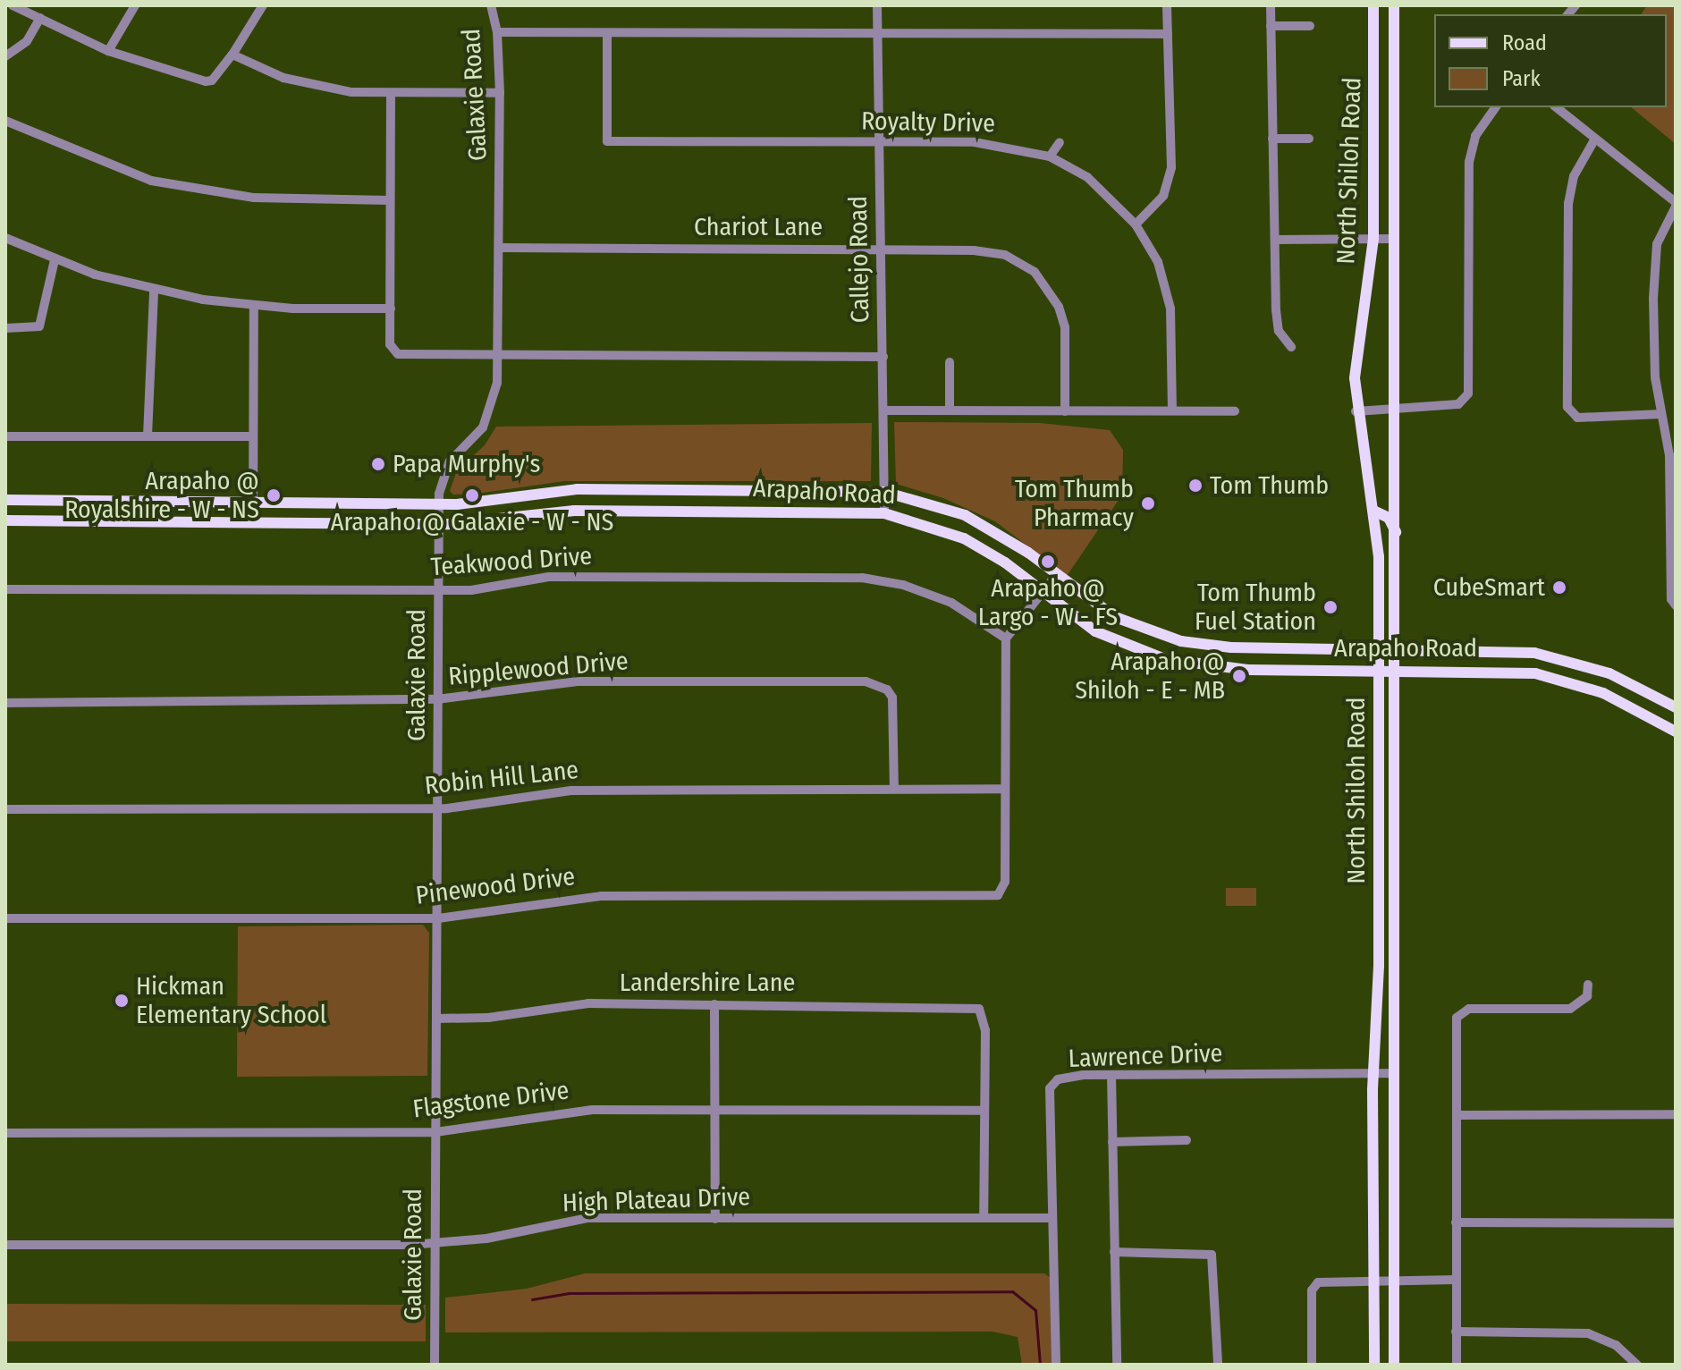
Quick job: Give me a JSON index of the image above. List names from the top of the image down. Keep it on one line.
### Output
{"streets":{"main road":["North Shiloh Road","Arapaho Road"],"street":["Galaxie Road","Royalty Drive","Chariot Lane","Callejo Road","Teakwood Drive","Ripplewood Drive","Robin Hill Lane","Pinewood Drive","Landershire Lane","Lawrence Drive","Flagstone Drive","High Plateau Drive"]},"crossings":[["Galaxie Road","Chariot Lane"],["Galaxie Road","Arapaho Road"],["Galaxie Road","Teakwood Drive"],["Galaxie Road","Ripplewood Drive"],["Galaxie Road","Robin Hill Lane"],["Galaxie Road","Pinewood Drive"],["Galaxie Road","Landershire Lane"],["Galaxie Road","Flagstone Drive"],["Galaxie Road","High Plateau Drive"],["Royalty Drive","Callejo Road"],["North Shiloh Road","Arapaho Road"],["North Shiloh Road","Lawrence Drive"],["Chariot Lane","Callejo Road"],["Callejo Road","Arapaho Road"],["Ripplewood Drive","Robin Hill Lane"],["Robin Hill Lane","Pinewood Drive"],["Landershire Lane","Flagstone Drive"],["Lawrence Drive","High Plateau Drive"]],"places":["Papa Murphy's","Tom Thumb","Arapaho @ Royalshire - W - NS","Arapaho @ Galaxie - W - NS","Tom Thumb Pharmacy","Arapaho @ Largo - W - FS","CubeSmart","Tom Thumb Fuel Station","Arapaho @ Shiloh - E - MB","Hickman Elementary School"],"legend":["Road","Park"]}
